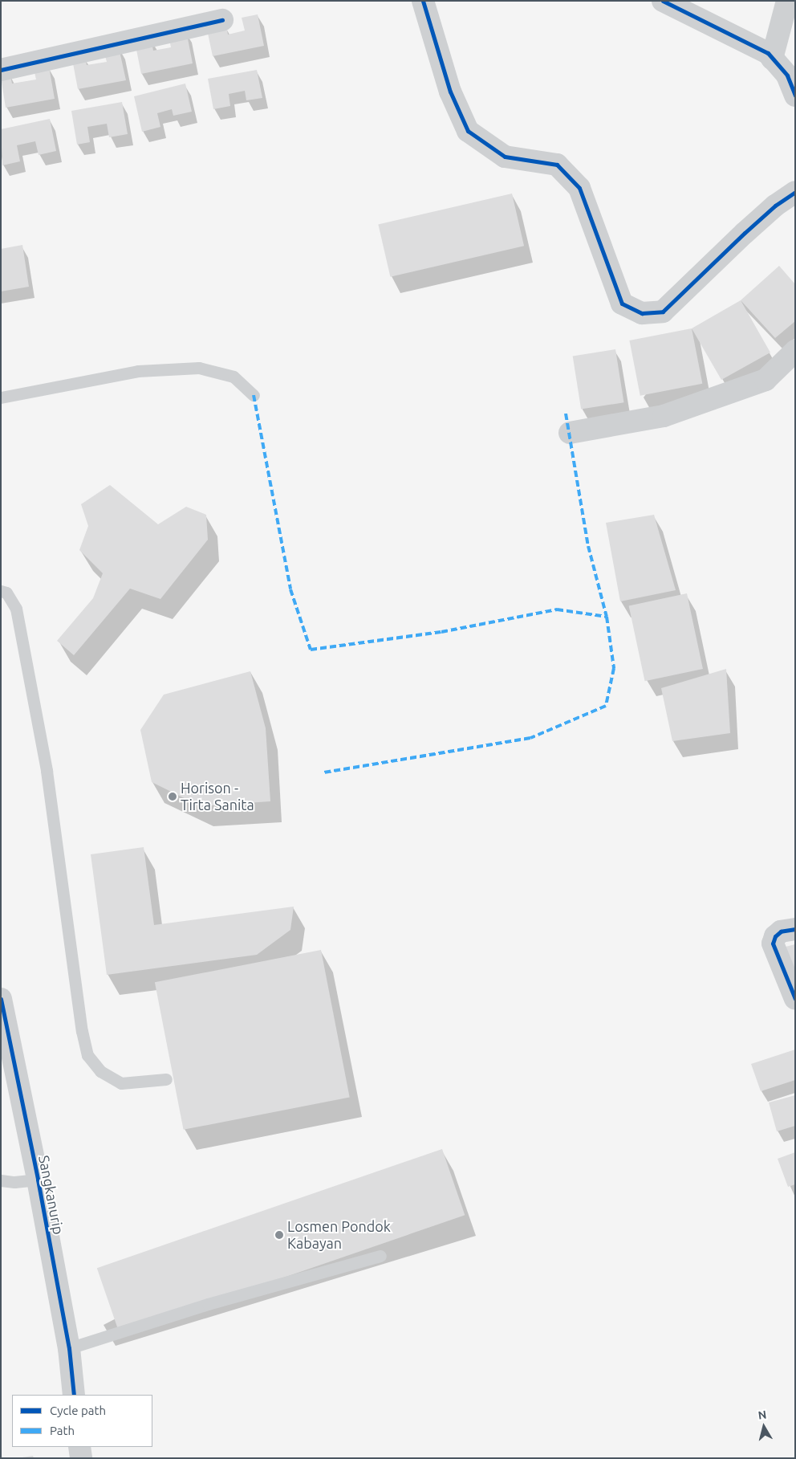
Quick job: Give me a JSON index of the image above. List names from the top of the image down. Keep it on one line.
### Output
{"streets":{"street":["Sangkanurip"]},"places":["Horison - Tirta Sanita","Losmen Pondok Kabayan"],"legend":["Cycle path","Path"],"north":"top"}
